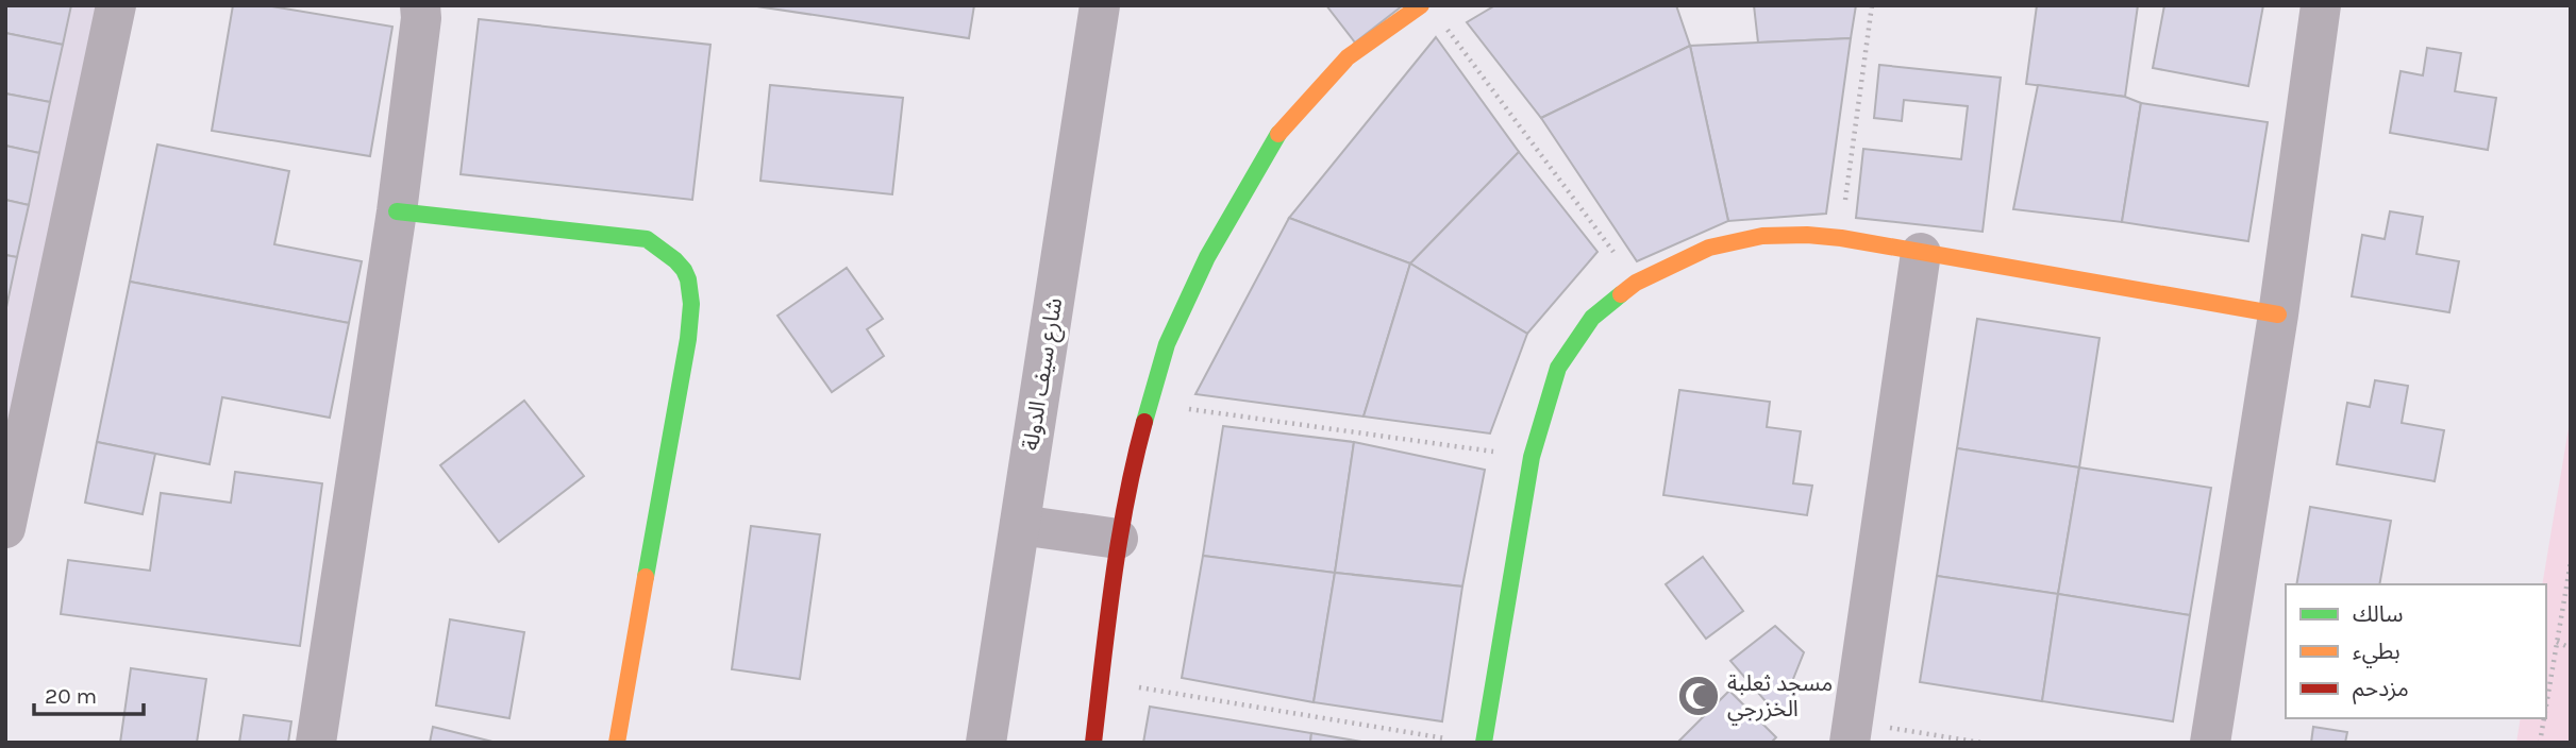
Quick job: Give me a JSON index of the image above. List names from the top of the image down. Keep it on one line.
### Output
{"streets":{"street":["شارع سيف الدولة"]},"places":{"mosque":["مسجد ثعلبة الخزرجي"]},"legend":["سالك","بطيء","مزدحم"],"scale_bar":"20 m"}
